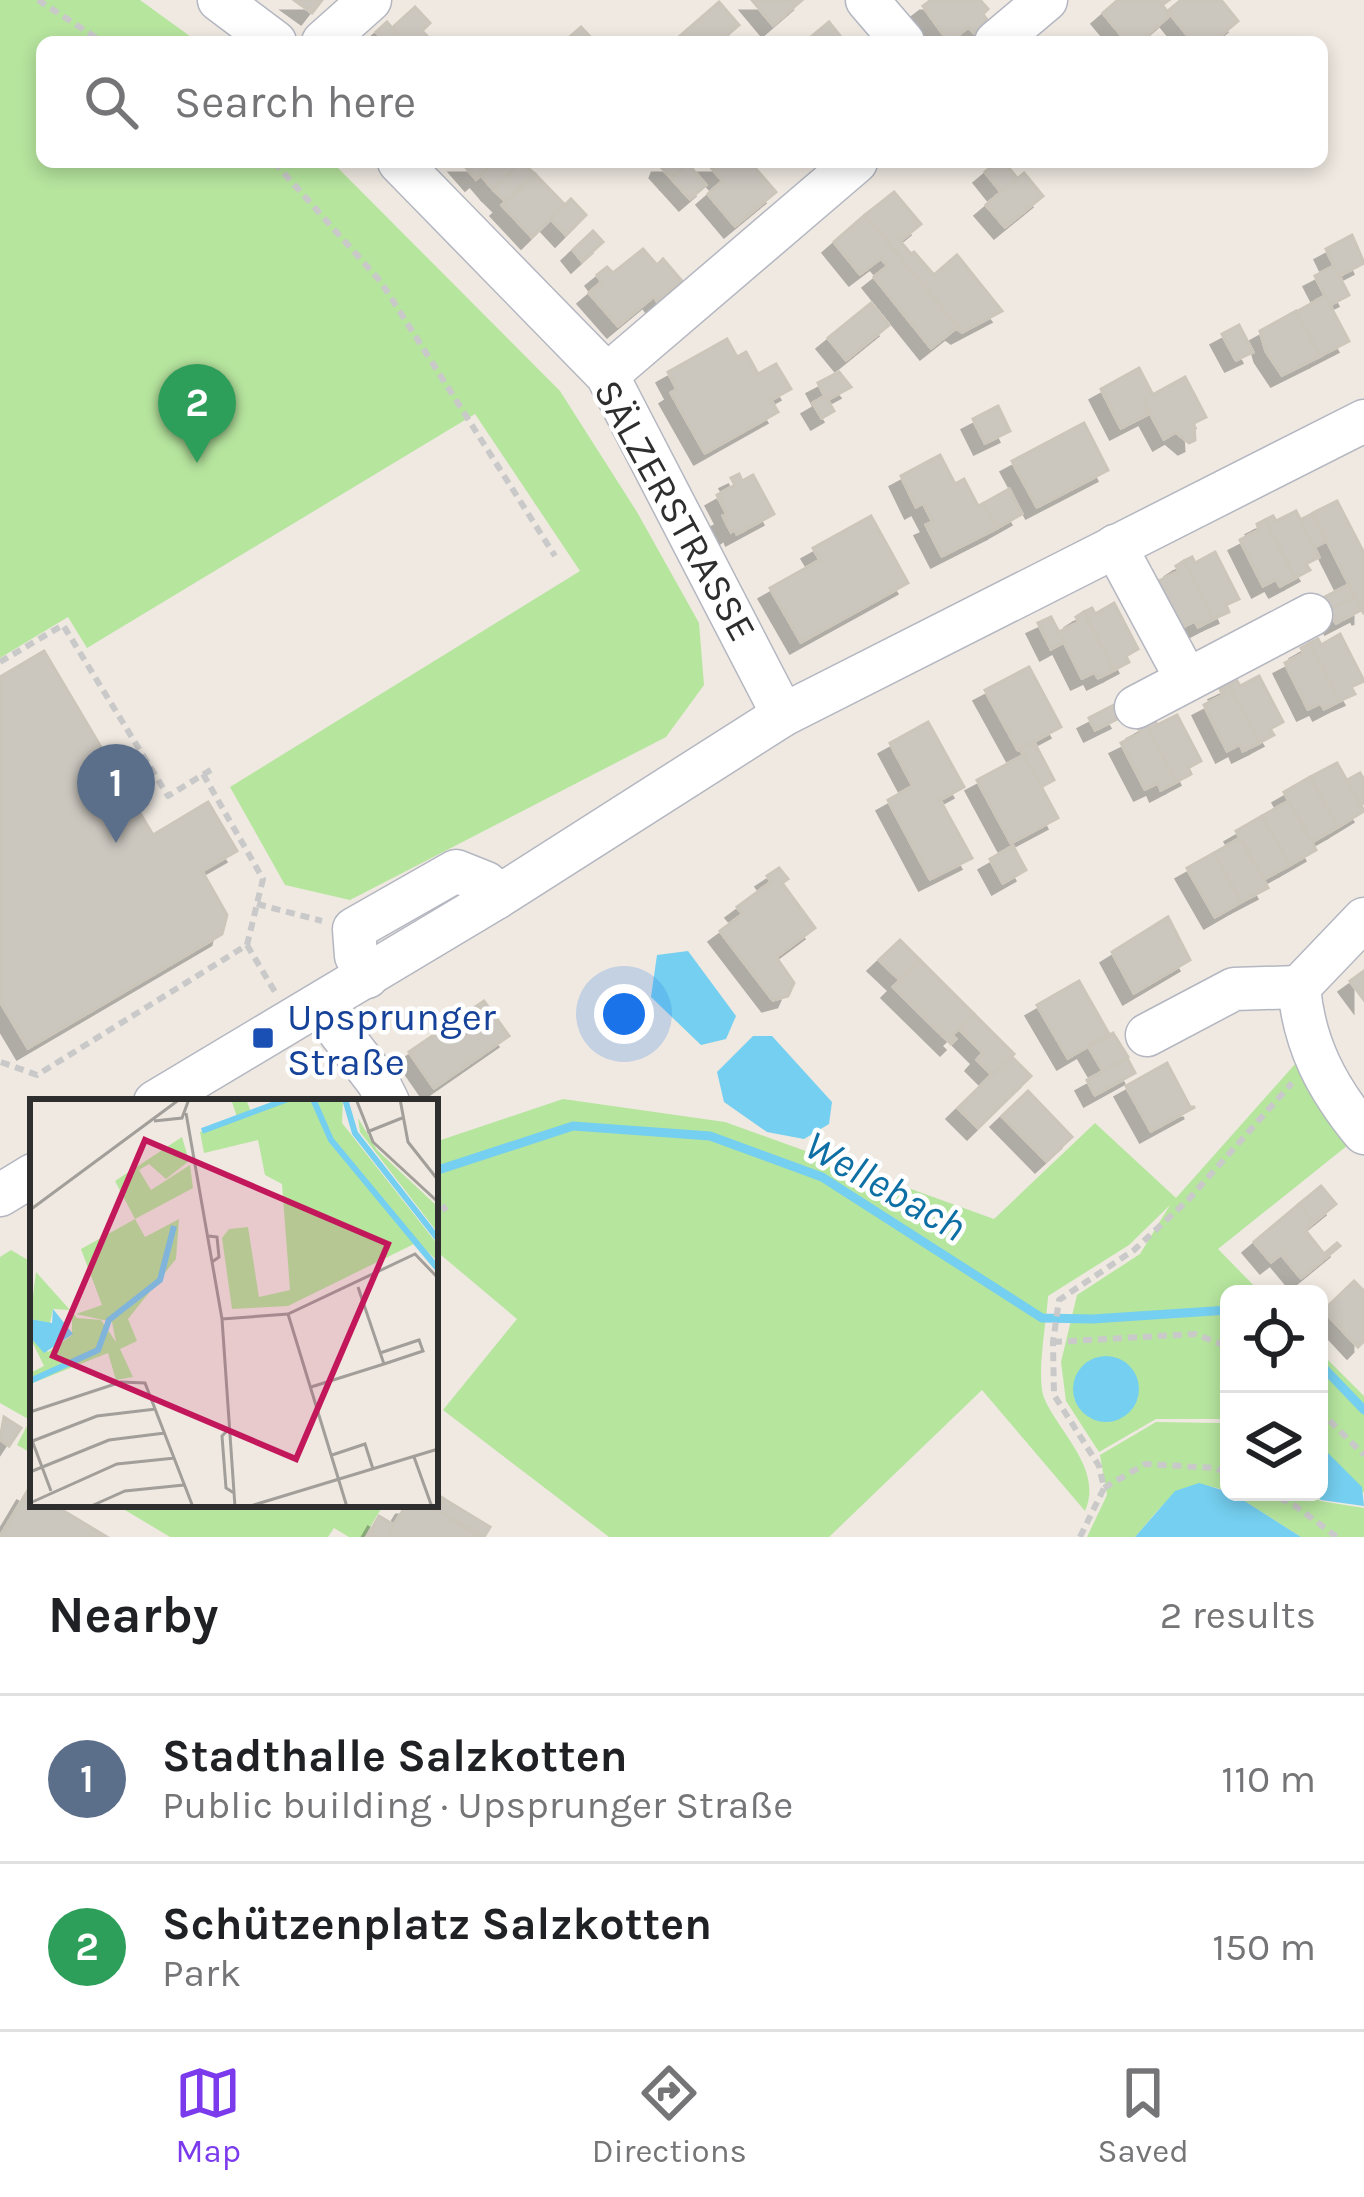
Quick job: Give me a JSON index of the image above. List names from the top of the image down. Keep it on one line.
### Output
{"streets":{"street":["SÄLZERSTRASSE"]},"water":["Wellebach"],"places":{"transit":["Upsprunger Straße"]},"page":{"search":"Search here","pins":["2","1"],"heading":["Nearby","2 results"],"list":[{"mark":"1","name":"Stadthalle Salzkotten","note":"Public building · Upsprunger Straße","value":"110 m"},{"mark":"2","name":"Schützenplatz Salzkotten","note":"Park","value":"150 m"}],"nav":["Map","Directions","Saved"]}}
